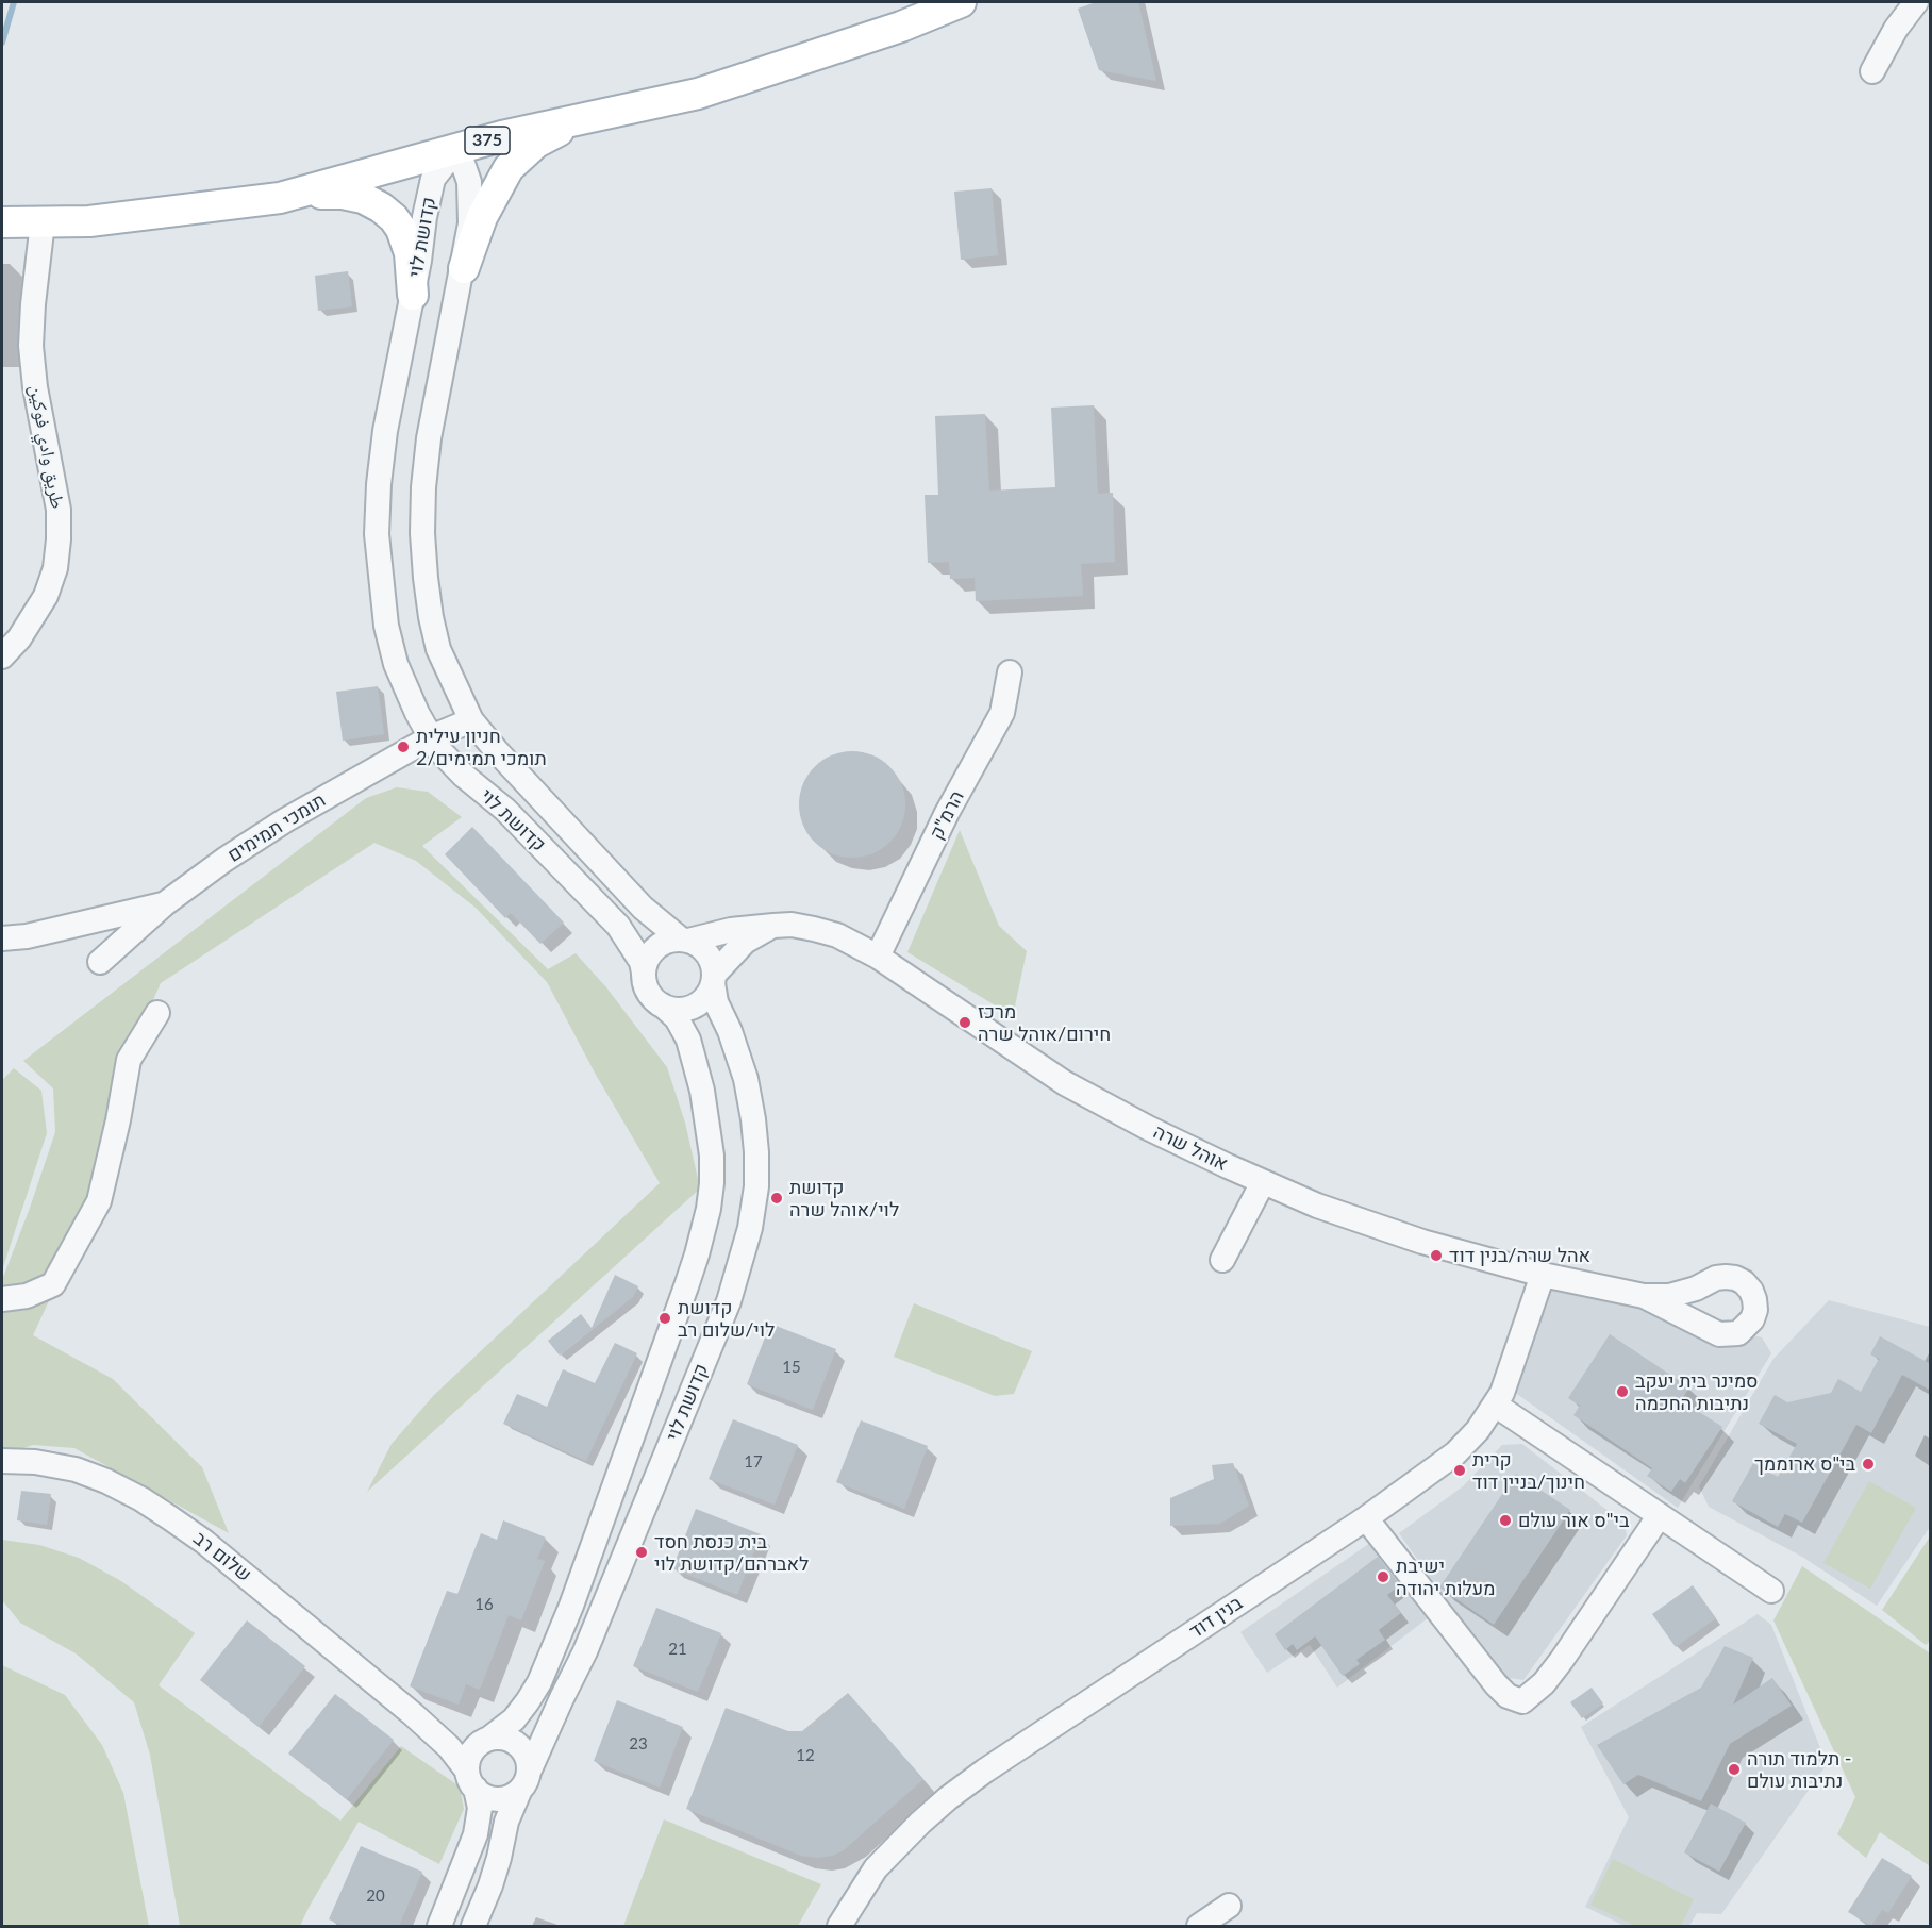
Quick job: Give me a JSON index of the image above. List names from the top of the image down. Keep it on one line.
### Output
{"streets":{"main road":["375"],"street":["קדושת לוי","طريق وادي فوکين","הרמ\"ק","תומכי תמימים","אוהל שרה","שלום רב","בנין דוד"]},"crossings":[["375","קדושת לוי"],["375","طريق وادي فوکين"],["קדושת לוי","תומכי תמימים"],["קדושת לוי","אוהל שרה"],["קדושת לוי","שלום רב"],["הרמ\"ק","אוהל שרה"],["אוהל שרה","בנין דוד"]],"places":["חניון עילית 2/תומכי תמימים","מרכז חירום/אוהל שרה","קדושת לוי/אוהל שרה","אהל שרה/בנין דוד","קדושת לוי/שלום רב","סמינר בית יעקב נתיבות החכמה","בי\"ס ארוממך","קרית חינוך/בניין דוד","בי\"ס אור עולם","בית כנסת חסד לאברהם/קדושת לוי","ישיבת מעלות יהודה","תלמוד תורה - נתיבות עולם"],"house_numbers":["15","17","16","21","23","12","20"]}
